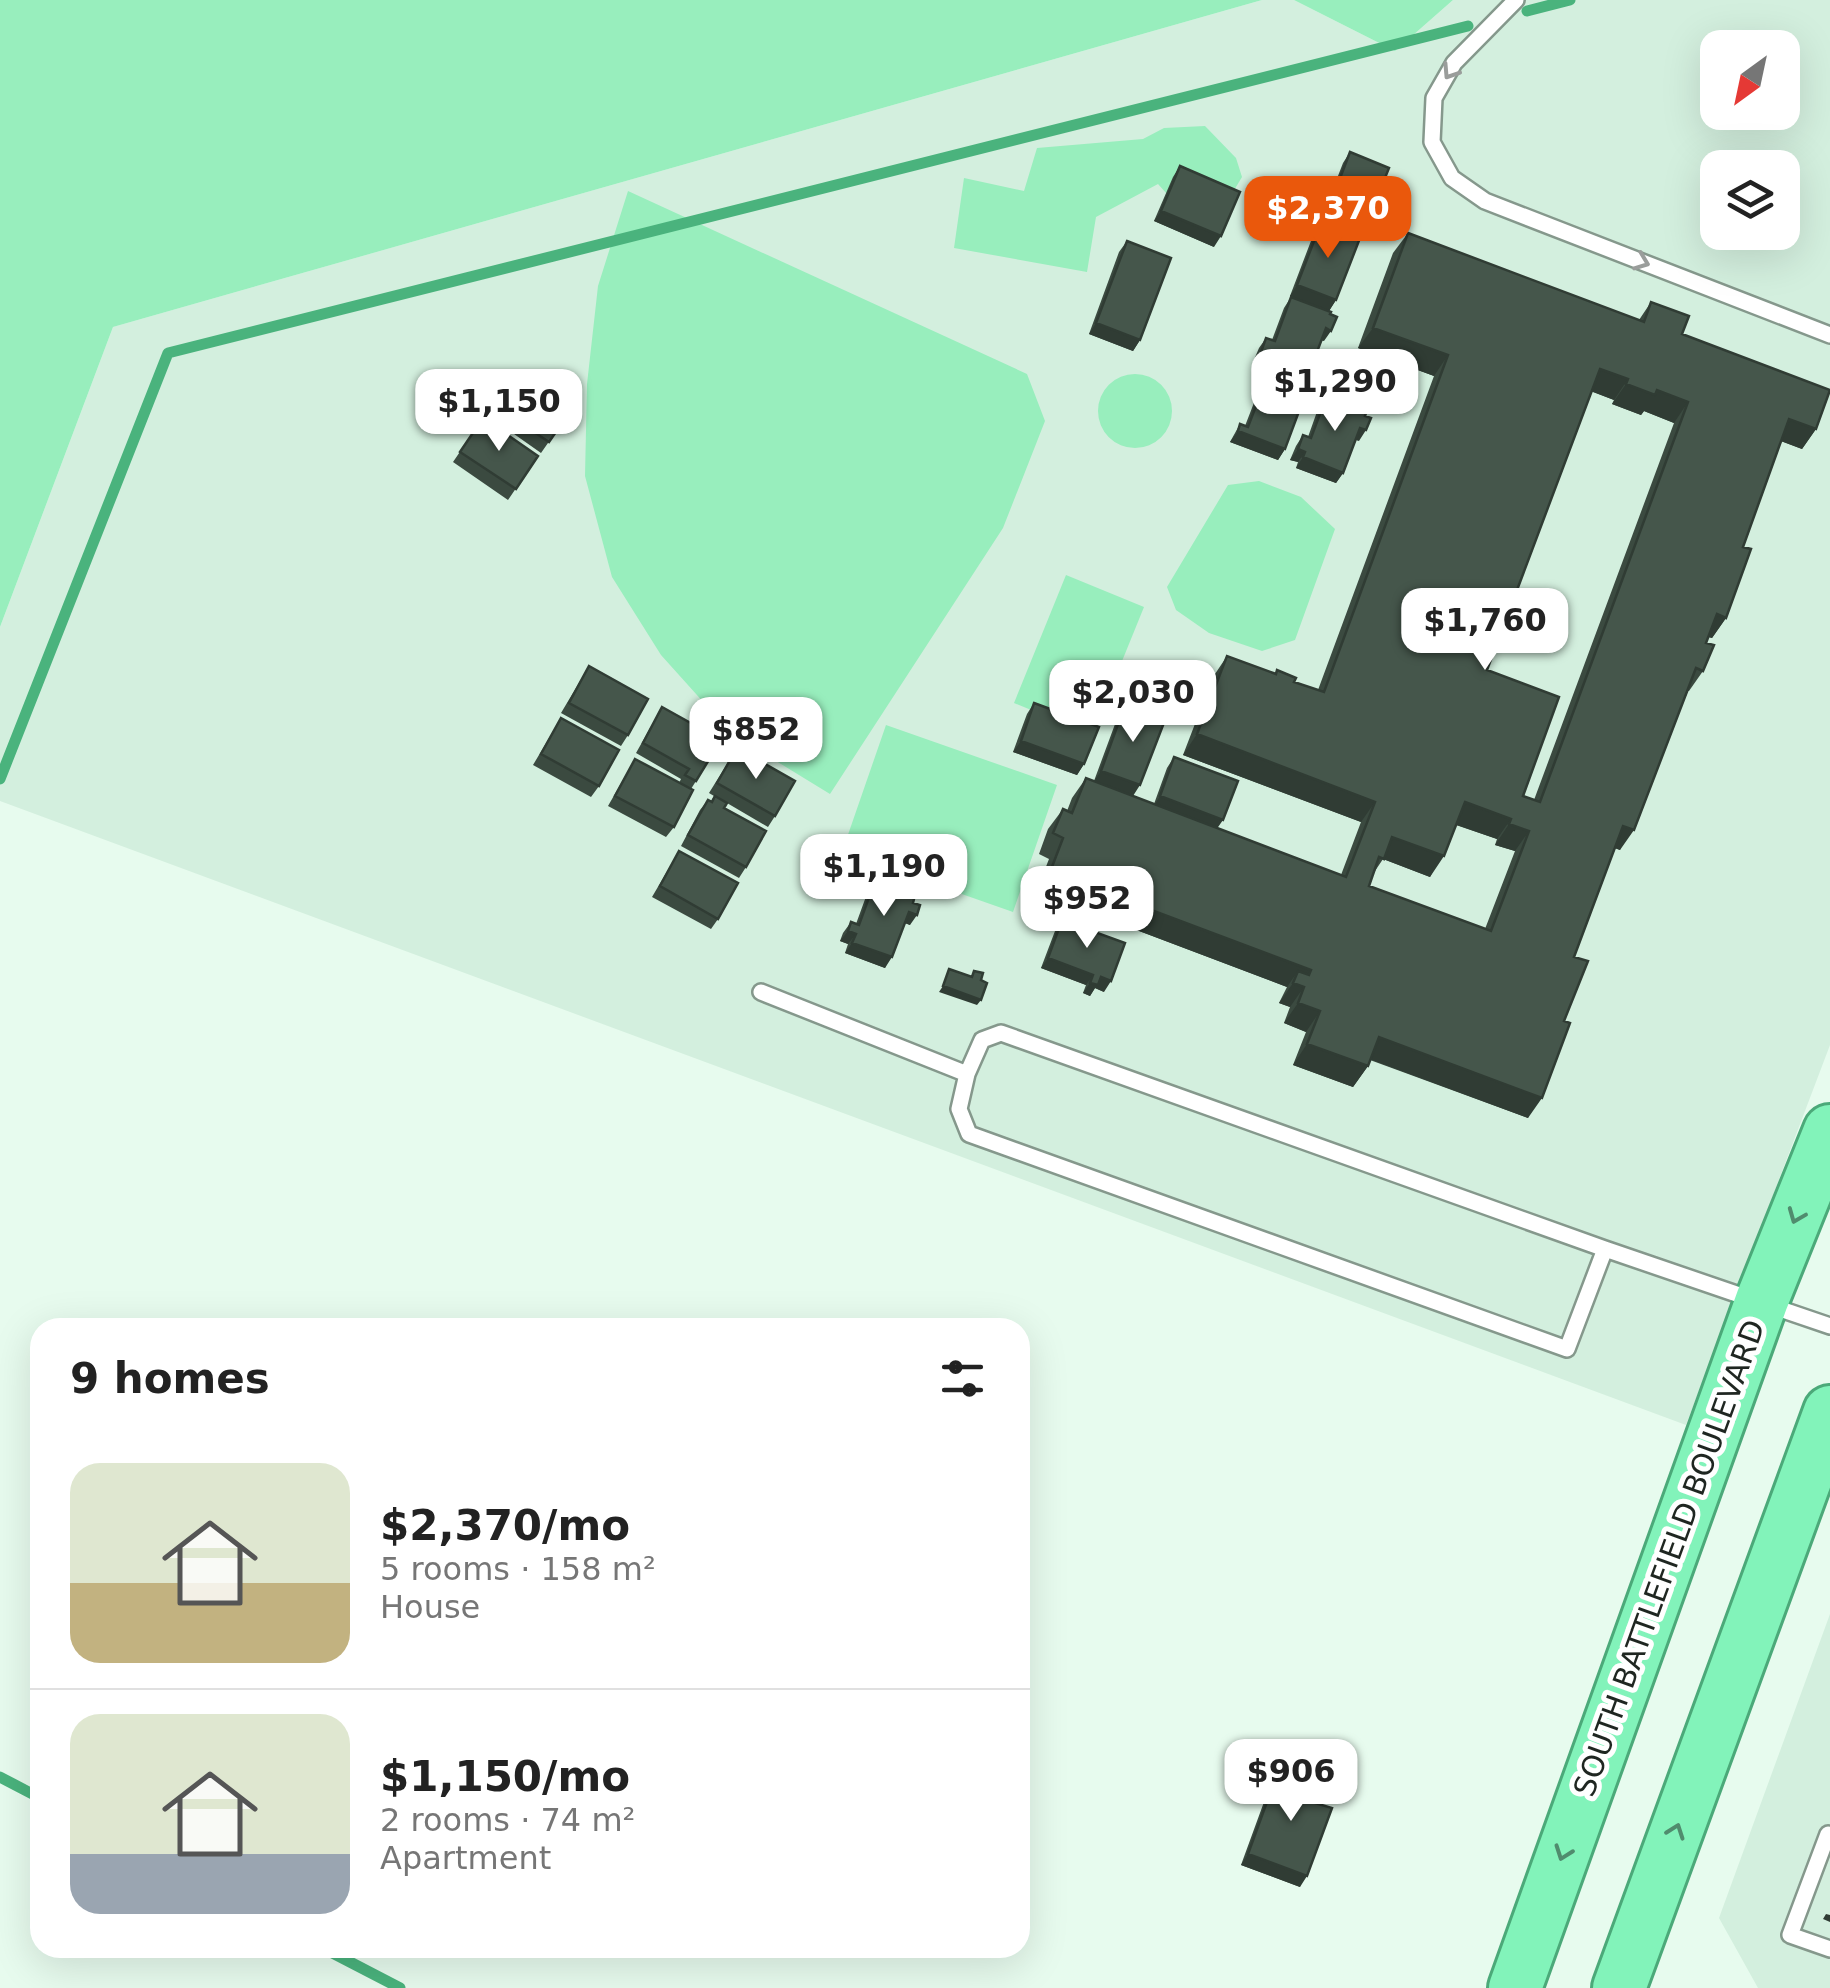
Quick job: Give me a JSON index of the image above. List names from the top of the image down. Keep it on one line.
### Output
{"streets":{"highway":["SOUTH BATTLEFIELD BOULEVARD"]},"north":"bottom left","page":{"price":["$2,370","$1,290","$1,150","$1,760","$2,030","$852","$1,190","$952","$906"],"heading":"9 homes","list":[{"name":"$2,370/mo","note":"5 rooms · 158 m² · House"},{"name":"$1,150/mo","note":"2 rooms · 74 m² · Apartment"}]}}
